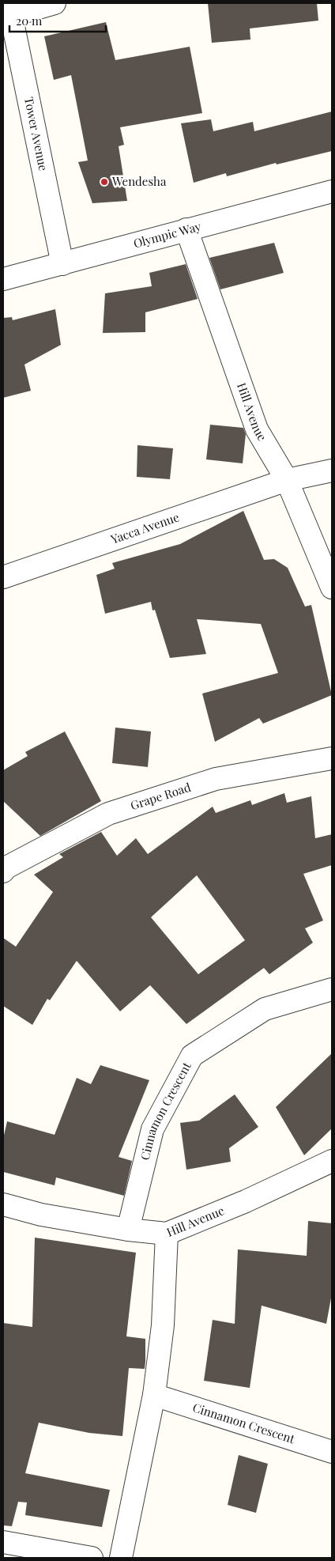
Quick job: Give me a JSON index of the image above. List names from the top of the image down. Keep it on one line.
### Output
{"streets":{"street":["Tower Avenue","Olympic Way","Hill Avenue","Yacca Avenue","Grape Road","Cinnamon Crescent"]},"crossings":[["Tower Avenue","Olympic Way"],["Olympic Way","Hill Avenue"],["Hill Avenue","Yacca Avenue"],["Hill Avenue","Cinnamon Crescent"]],"places":["Wendesha"],"scale_bar":"20 m"}
